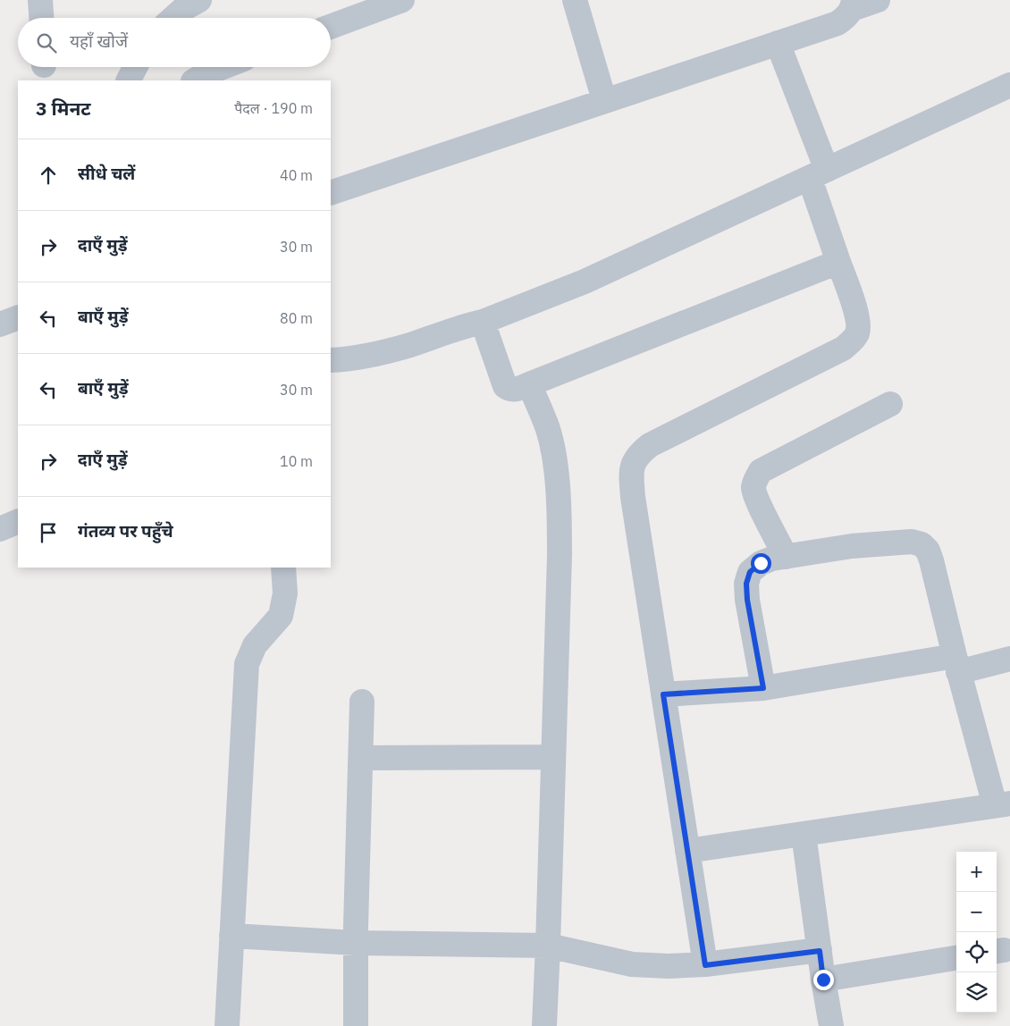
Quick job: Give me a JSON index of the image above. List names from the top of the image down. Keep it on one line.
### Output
{"page":{"search":"यहाँ खोजें","heading":["3 मिनट","पैदल · 190 m"],"list":[["सीधे चलें","40 m"],["दाएँ मुड़ें","30 m"],["बाएँ मुड़ें","80 m"],["बाएँ मुड़ें","30 m"],["दाएँ मुड़ें","10 m"],"गंतव्य पर पहुँचे"],"map_buttons":["+","−"]}}
